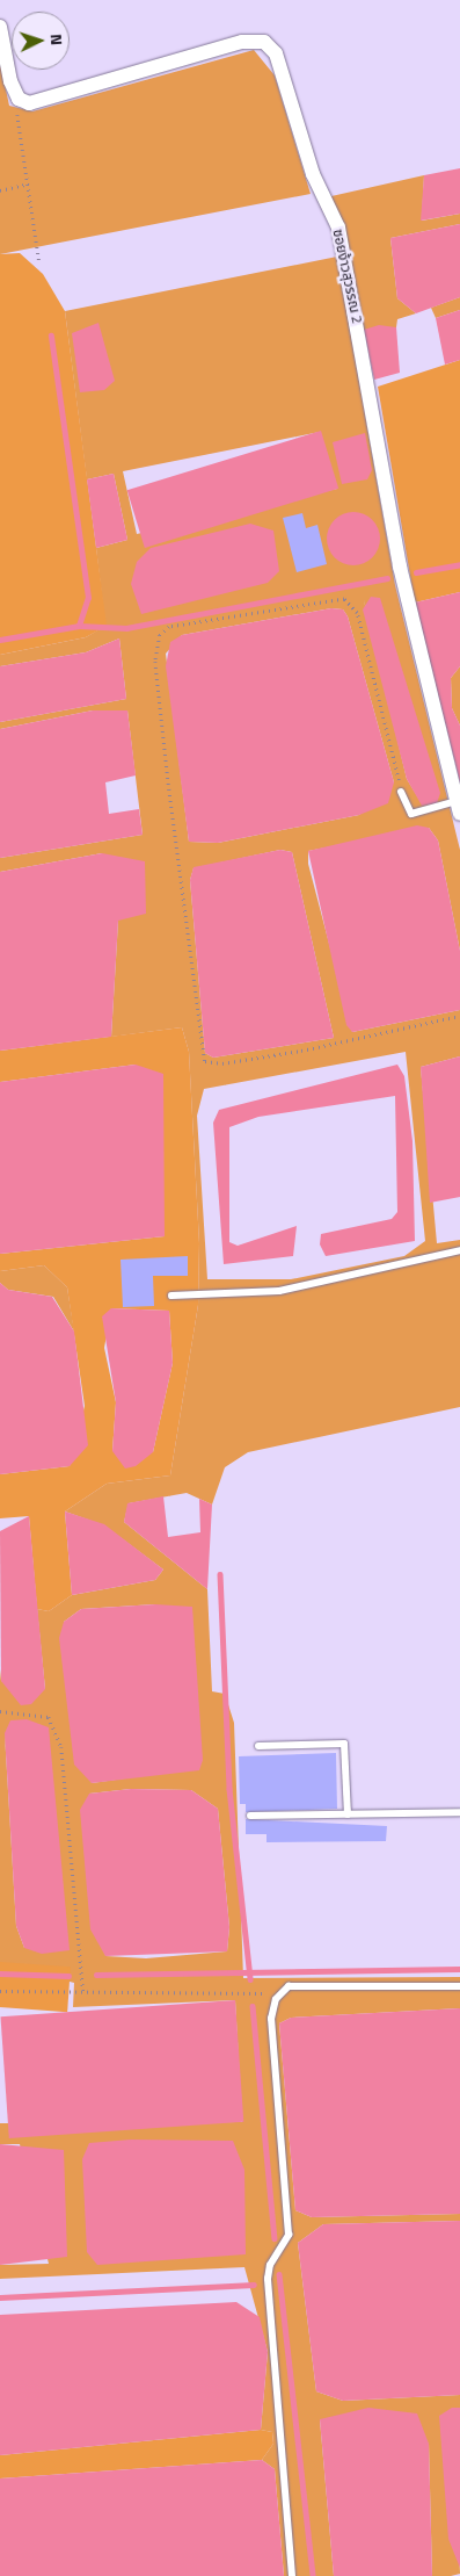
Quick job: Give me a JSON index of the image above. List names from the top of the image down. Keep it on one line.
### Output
{"streets":{"street":["ซอยง้าวสุวรรณ 2"]},"north":"right"}
